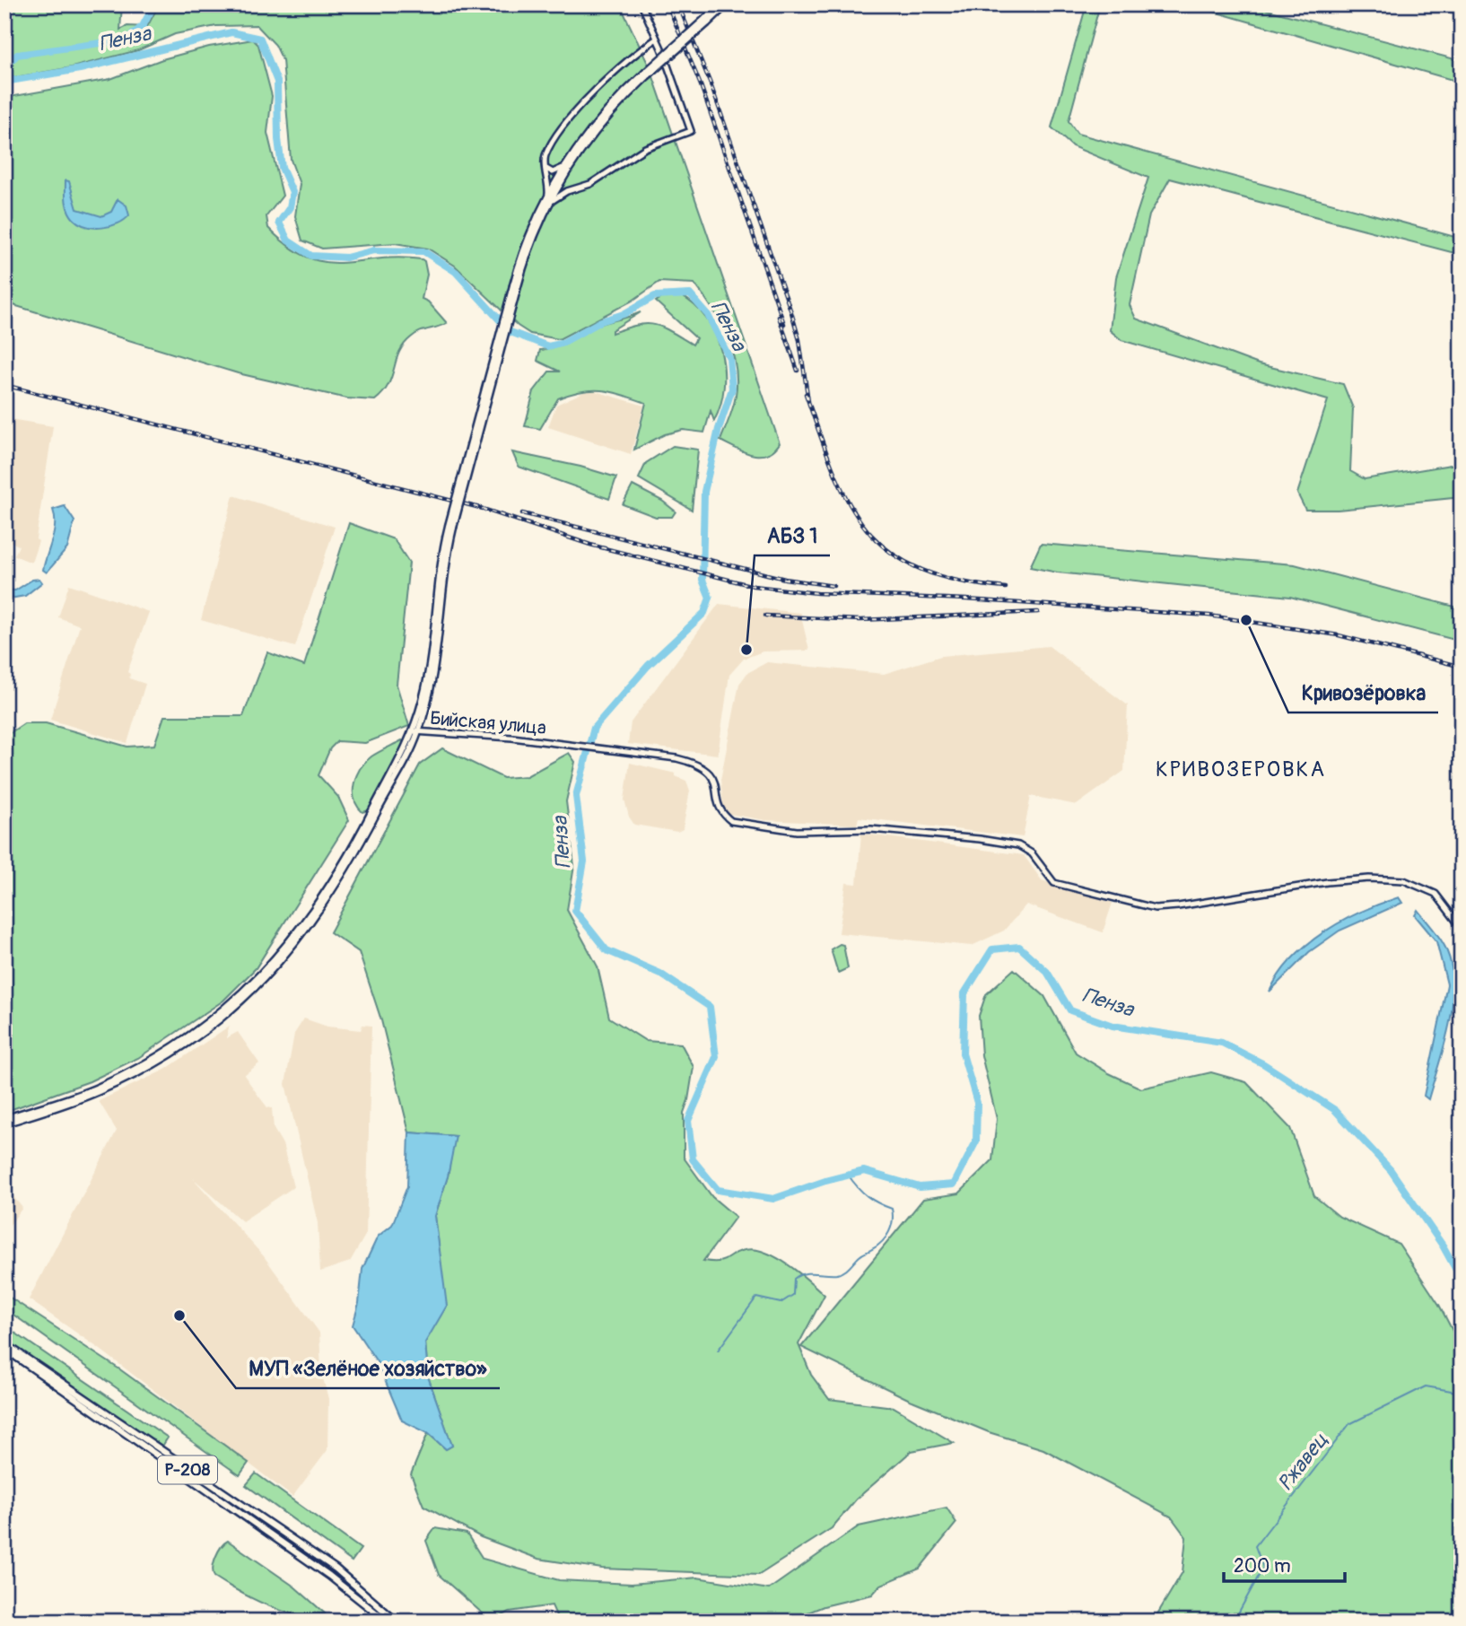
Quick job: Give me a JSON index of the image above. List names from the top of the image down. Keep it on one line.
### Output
{"streets":{"main road":["Р-208"],"street":["Бийская улица"]},"districts":["КРИВОЗЕРОВКА"],"water":["Пенза","Ржавец"],"places":["Кривозёровка","АБЗ 1","МУП «Зелёное хозяйство»"],"scale_bar":"200 m"}
